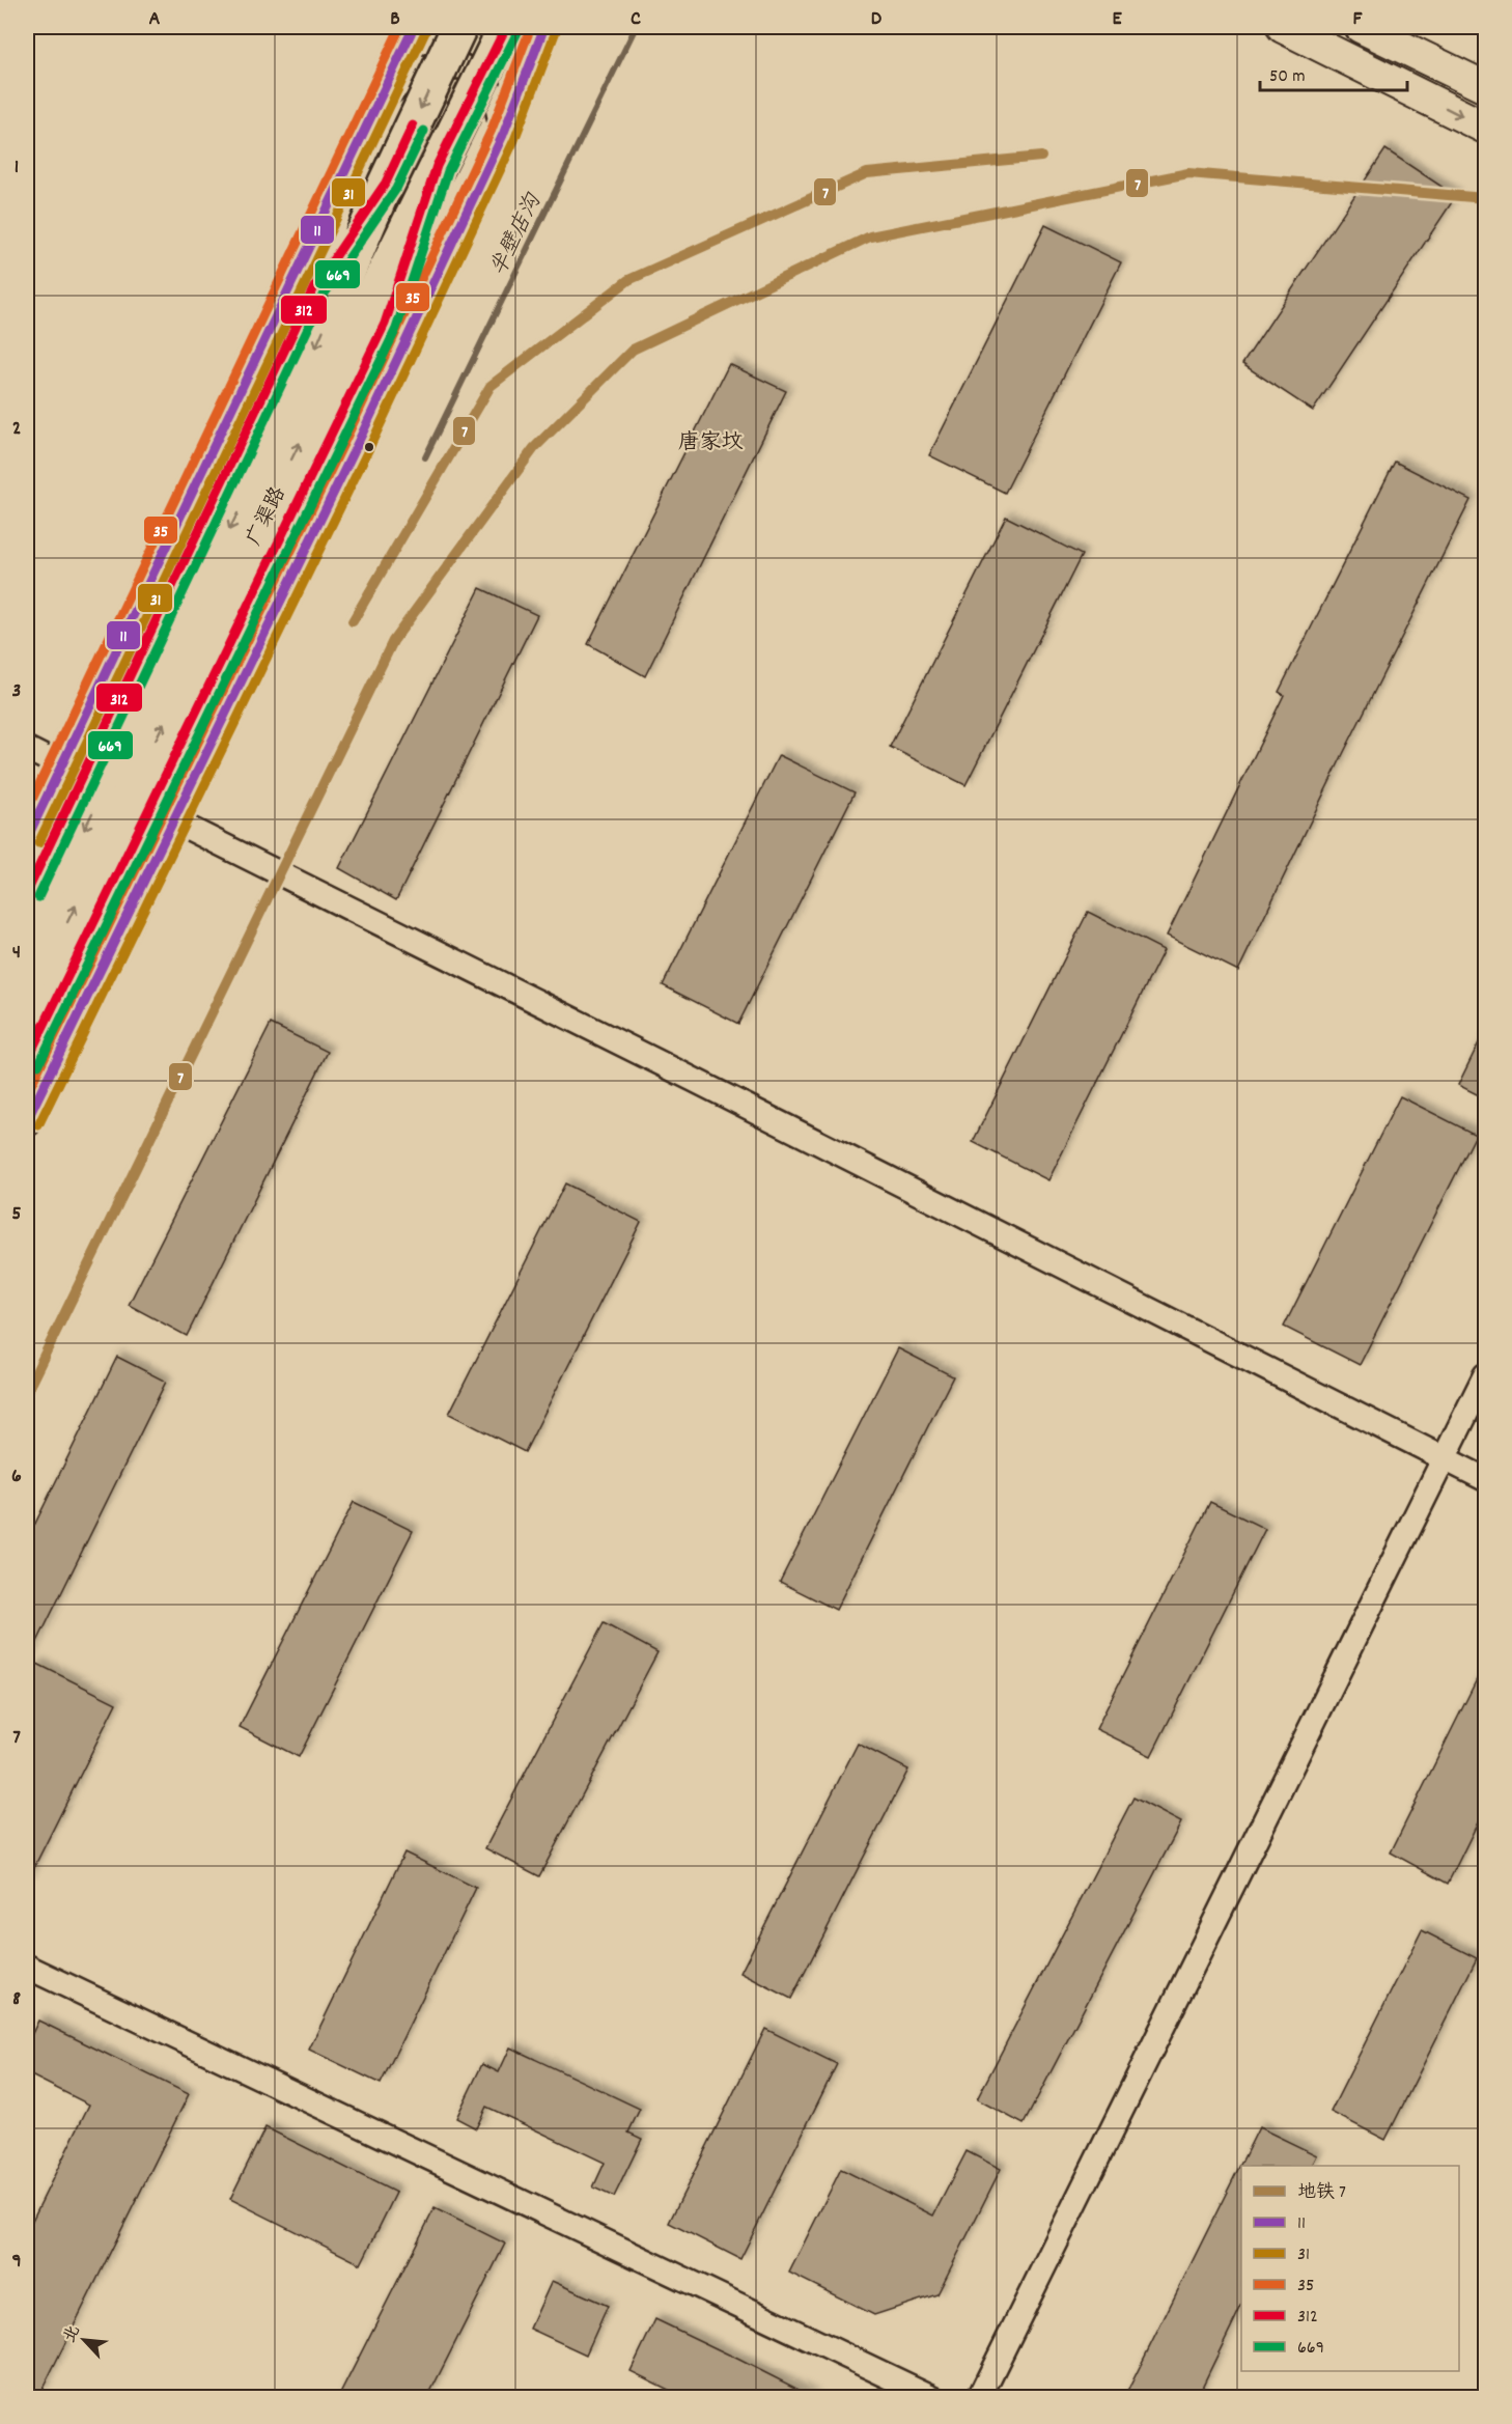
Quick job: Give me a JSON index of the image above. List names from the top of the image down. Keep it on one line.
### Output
{"streets":{"highway":["广渠路"]},"districts":["唐家坟"],"water":["半壁店沟"],"lines":["transit line 11","transit line 35","transit line 312","transit line 31","transit line 669","metro line 7"],"legend":["地铁 7","11","31","35","312","669"],"scale_bar":"50 m","north":"top left","grid":{"columns":["A","B","C","D","E","F"],"rows":["1","2","3","4","5","6","7","8","9"]}}
